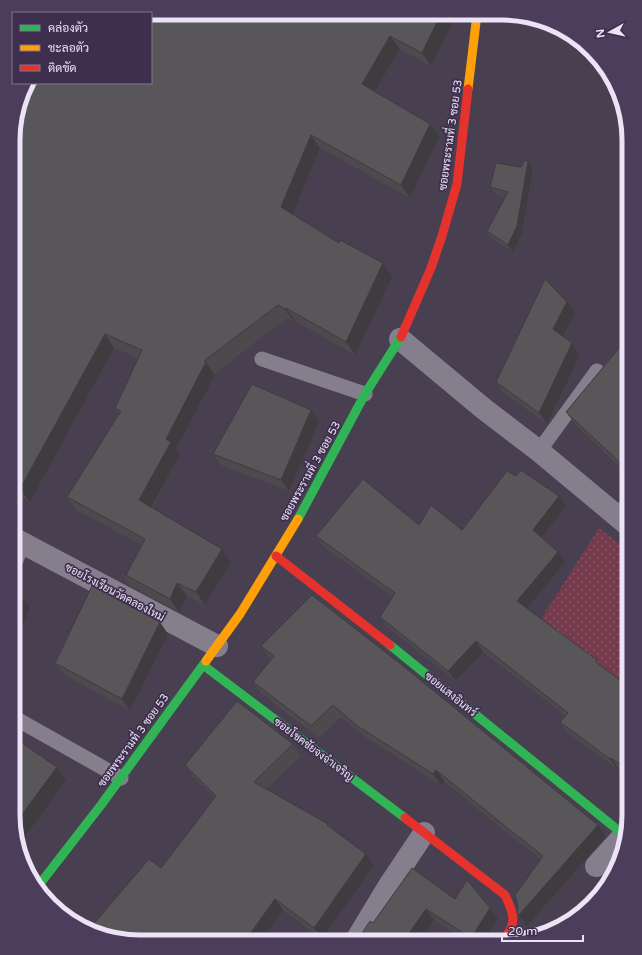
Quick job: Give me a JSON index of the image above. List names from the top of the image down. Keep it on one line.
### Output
{"streets":{"street":["ซอยพระรามที่ 3 ซอย 53","ซอยโรงเรียนวัดคลองใหม่","ซอยแสงอินทร์","ซอยโชคชัยจงจำเจริญ"]},"crossings":[["ซอยพระรามที่ 3 ซอย 53","ซอยโรงเรียนวัดคลองใหม่"],["ซอยพระรามที่ 3 ซอย 53","ซอยแสงอินทร์"],["ซอยพระรามที่ 3 ซอย 53","ซอยโชคชัยจงจำเจริญ"]],"legend":["คล่องตัว","ชะลอตัว","ติดขัด"],"scale_bar":"20 m","north":"left"}
